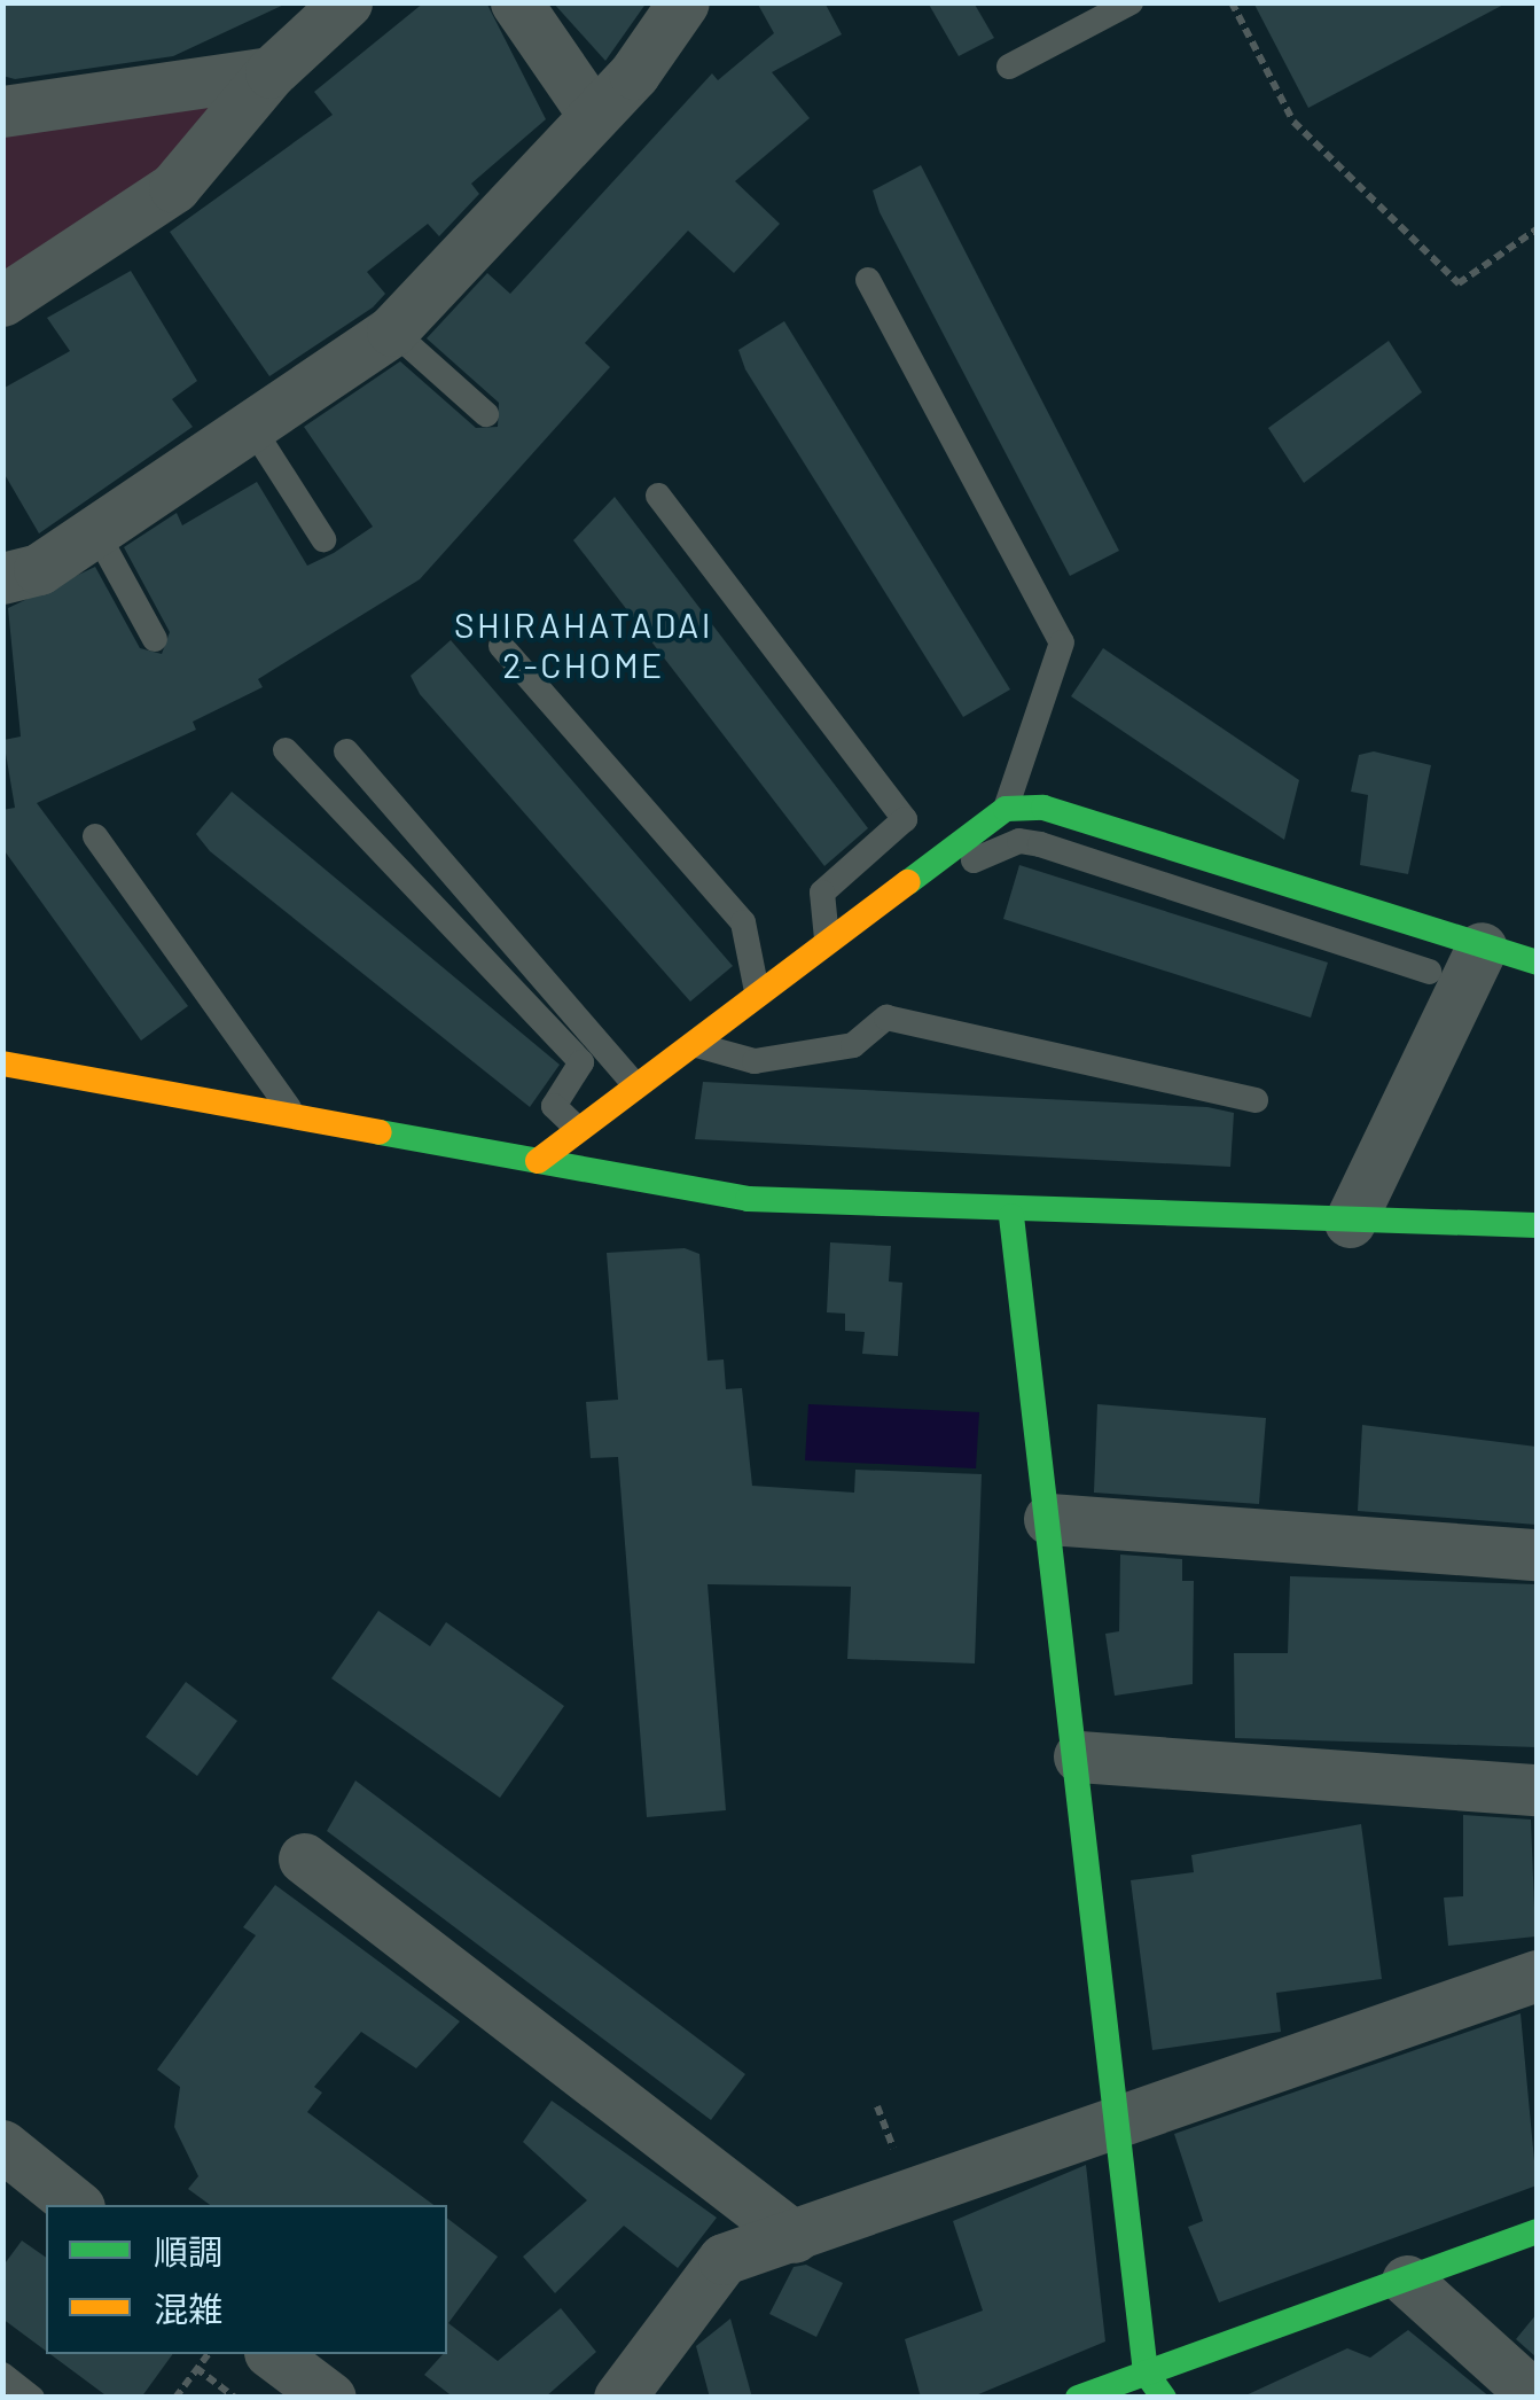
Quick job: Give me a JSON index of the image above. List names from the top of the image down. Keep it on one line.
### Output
{"districts":["SHIRAHATADAI 2-CHOME"],"legend":["順調","混雑"]}
